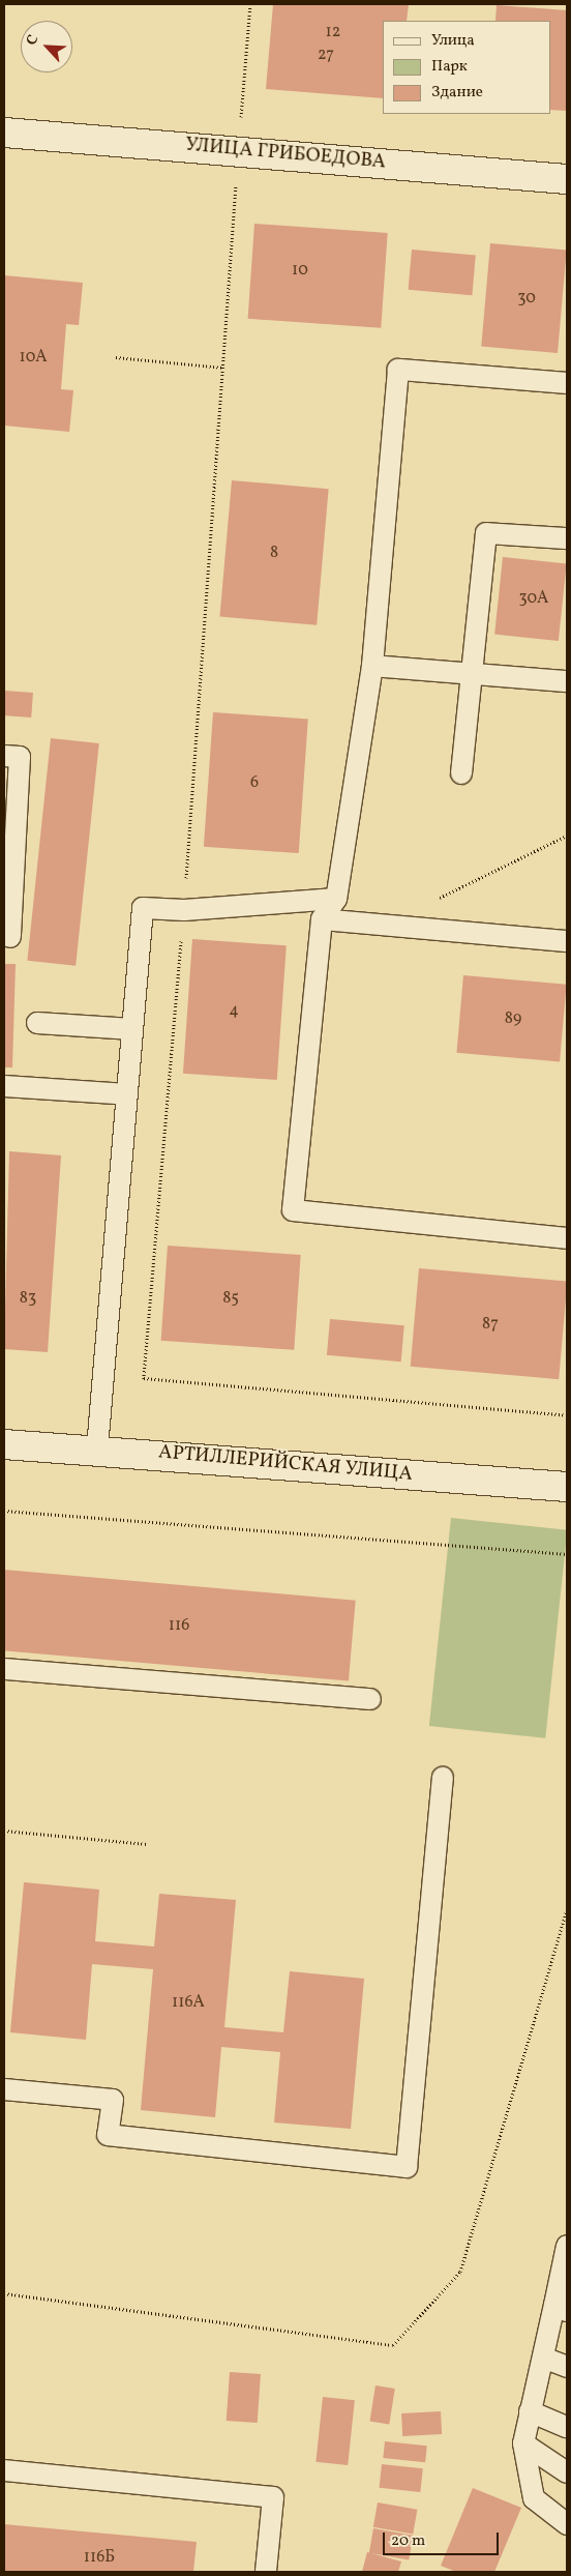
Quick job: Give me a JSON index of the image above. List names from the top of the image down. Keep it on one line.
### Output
{"streets":{"street":["УЛИЦА ГРИБОЕДОВА","АРТИЛЛЕРИЙСКАЯ УЛИЦА"]},"house_numbers":["12","27","10","30","10А","8","30А","6","4","89","83","85","87","116","116А","116Б"],"legend":["Улица","Парк","Здание"],"scale_bar":"20 m","north":"top left"}
